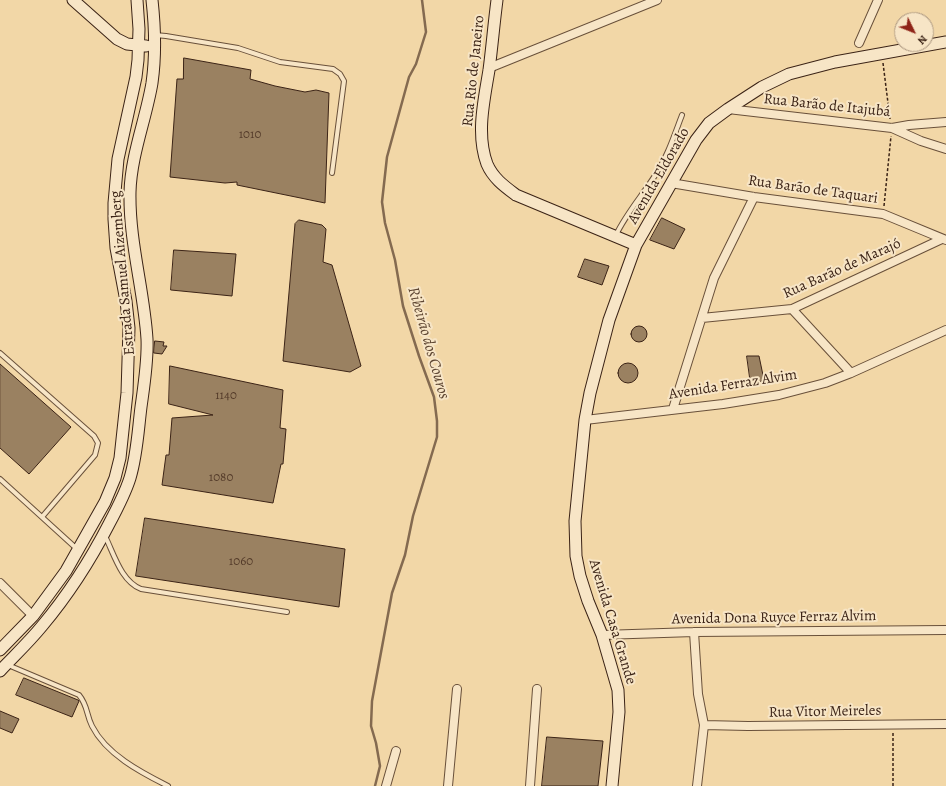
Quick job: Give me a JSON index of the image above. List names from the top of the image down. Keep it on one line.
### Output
{"streets":{"main road":["Rua Rio de Janeiro","Avenida Eldorado","Estrada Samuel Aizemberg","Avenida Casa Grande"],"street":["Rua Barão de Itajubá","Rua Barão de Taquari","Rua Barão de Marajó","Avenida Ferraz Alvim","Avenida Dona Ruyce Ferraz Alvim","Rua Vitor Meireles"]},"crossings":[["Rua Rio de Janeiro","Avenida Eldorado"],["Rua Barão de Itajubá","Avenida Eldorado"],["Avenida Eldorado","Rua Barão de Taquari"],["Avenida Eldorado","Avenida Ferraz Alvim"],["Avenida Eldorado","Avenida Casa Grande"],["Rua Barão de Taquari","Rua Barão de Marajó"],["Avenida Ferraz Alvim","Avenida Casa Grande"],["Avenida Dona Ruyce Ferraz Alvim","Avenida Casa Grande"]],"water":["Ribeirão dos Couros"],"house_numbers":["1010","1140","1080","1060"],"north":"bottom right"}
